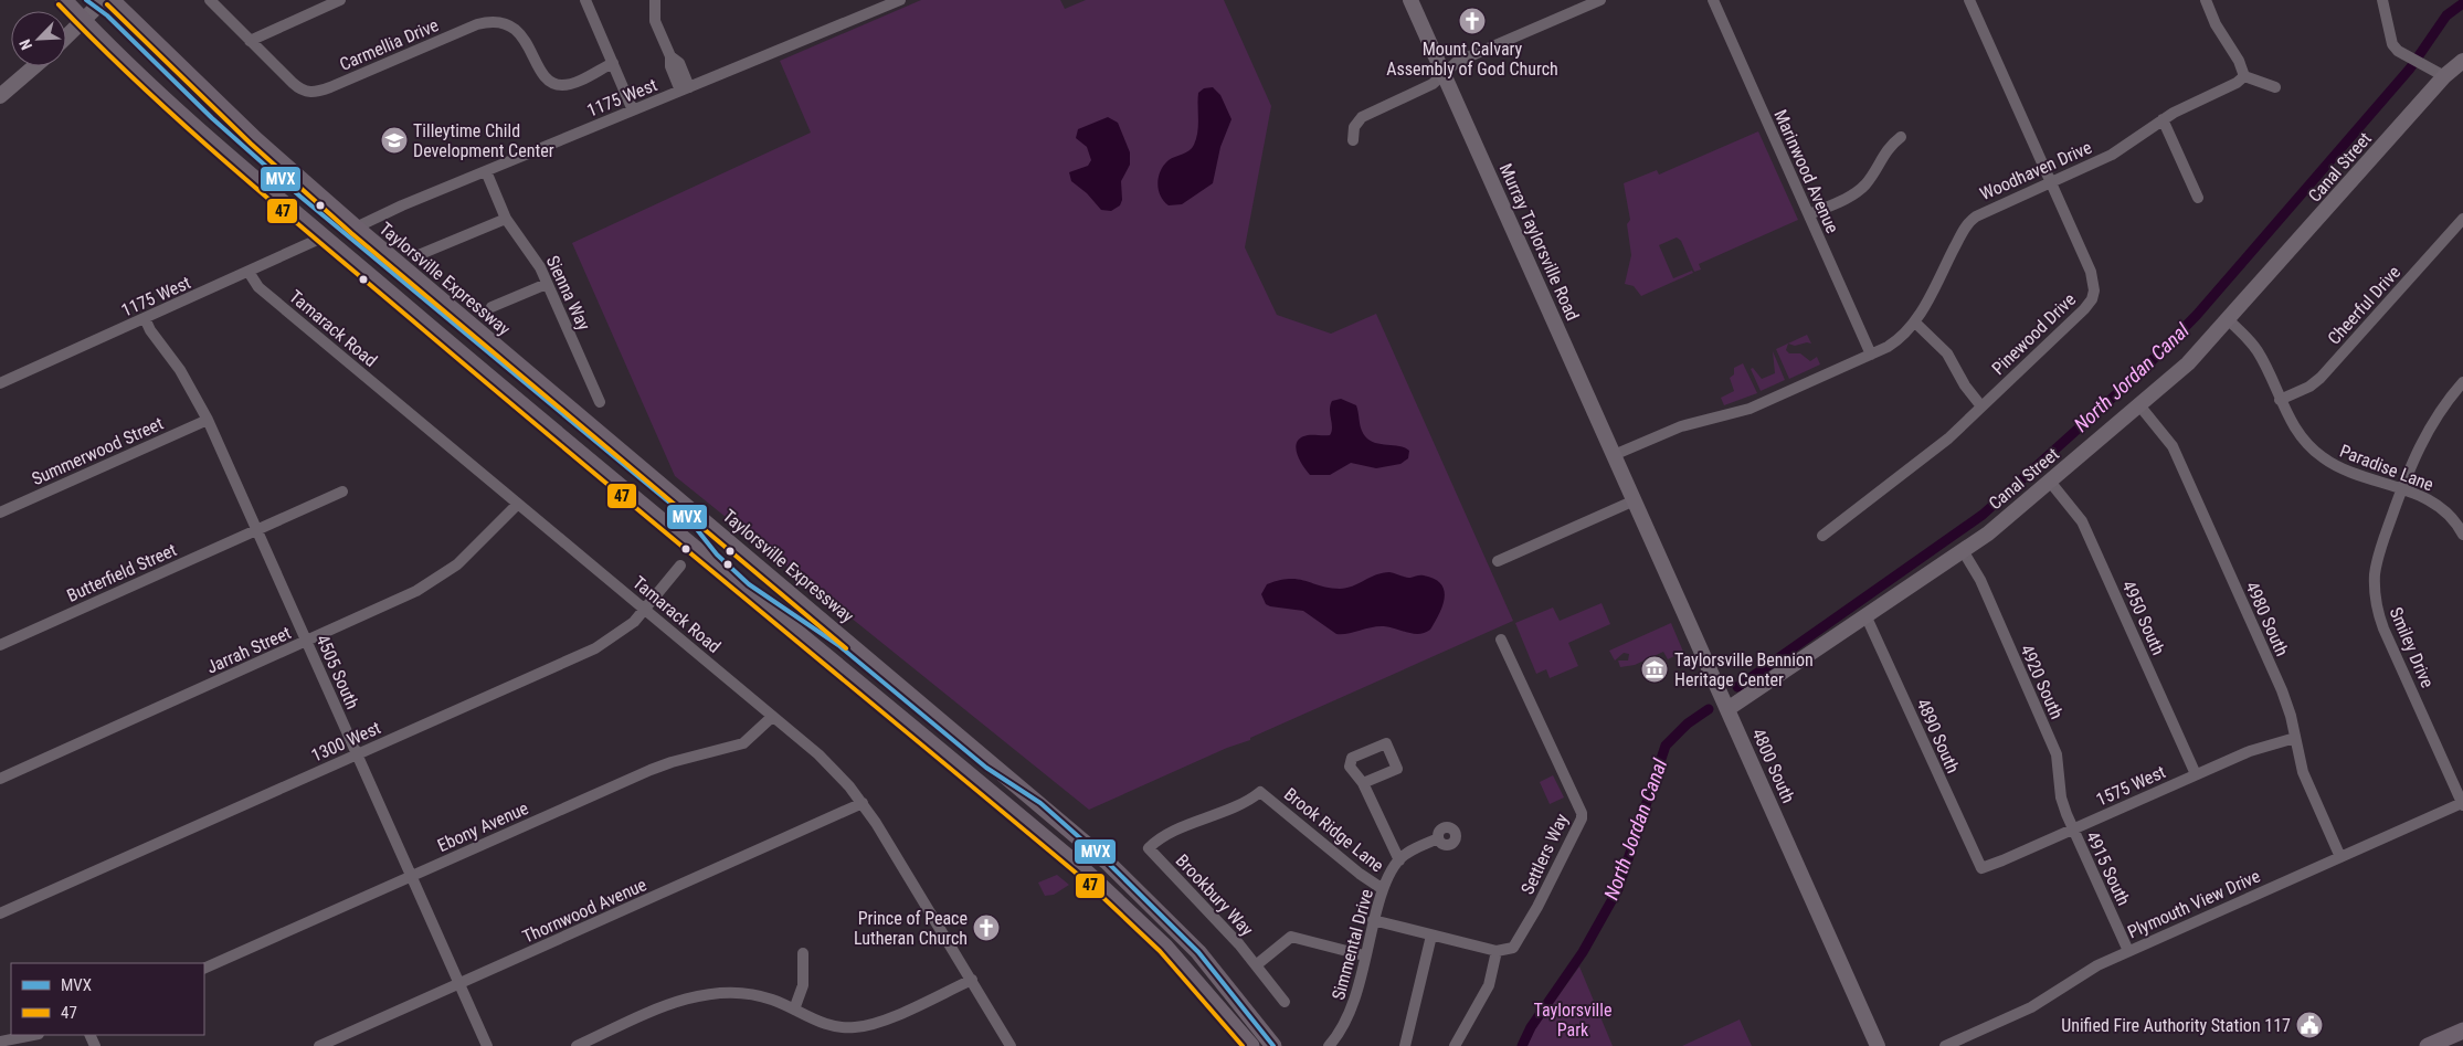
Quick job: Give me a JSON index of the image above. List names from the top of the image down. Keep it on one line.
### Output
{"streets":{"main road":["Taylorsville Expressway"],"street":["Carmellia Drive","1175 West","Canal Street","Woodhaven Drive","Marinwood Avenue","Murray Taylorsville Road","Sienna Way","Cheerful Drive","Tamarack Road","Pinewood Drive","Summerwood Street","Paradise Lane","Butterfield Street","4950 South","4980 South","Smiley Drive","Jarrah Street","4505 South","4920 South","4890 South","1300 West","4800 South","1575 West","Ebony Avenue","Brook Ridge Lane","Settlers Way","4915 South","Brookbury Way","Plymouth View Drive","Thornwood Avenue","Simmental Drive"]},"crossings":[["1175 West","Taylorsville Expressway"],["1175 West","Sienna Way"],["1175 West","Tamarack Road"],["1175 West","4505 South"],["Canal Street","Paradise Lane"],["Canal Street","4950 South"],["Canal Street","4980 South"],["Canal Street","4920 South"],["Canal Street","4890 South"],["Canal Street","4800 South"],["Woodhaven Drive","Marinwood Avenue"],["Woodhaven Drive","Murray Taylorsville Road"],["Woodhaven Drive","Pinewood Drive"],["Murray Taylorsville Road","4800 South"],["Cheerful Drive","Paradise Lane"],["Tamarack Road","Jarrah Street"],["Tamarack Road","1300 West"],["Tamarack Road","Ebony Avenue"],["Tamarack Road","Thornwood Avenue"],["Summerwood Street","4505 South"],["Paradise Lane","Smiley Drive"],["Butterfield Street","4505 South"],["4950 South","1575 West"],["4980 South","1575 West"],["4980 South","Plymouth View Drive"],["Smiley Drive","Plymouth View Drive"],["Jarrah Street","4505 South"],["4505 South","1300 West"],["4505 South","Ebony Avenue"],["4505 South","Thornwood Avenue"],["4920 South","1575 West"],["4920 South","4915 South"],["4890 South","1575 West"],["1575 West","4915 South"],["Brook Ridge Lane","Brookbury Way"],["Brook Ridge Lane","Simmental Drive"],["4915 South","Plymouth View Drive"]],"water":["North Jordan Canal"],"parks":["Taylorsville Park"],"places":{"church":["Mount Calvary Assembly of God Church","Prince of Peace Lutheran Church"],"school or university":["Tilleytime Child Development Center"],"museum":["Taylorsville Bennion Heritage Center"],"public building":["Unified Fire Authority Station 117"]},"lines":["transit line MVX","transit line 47"],"legend":["MVX","47"],"north":"bottom left"}
